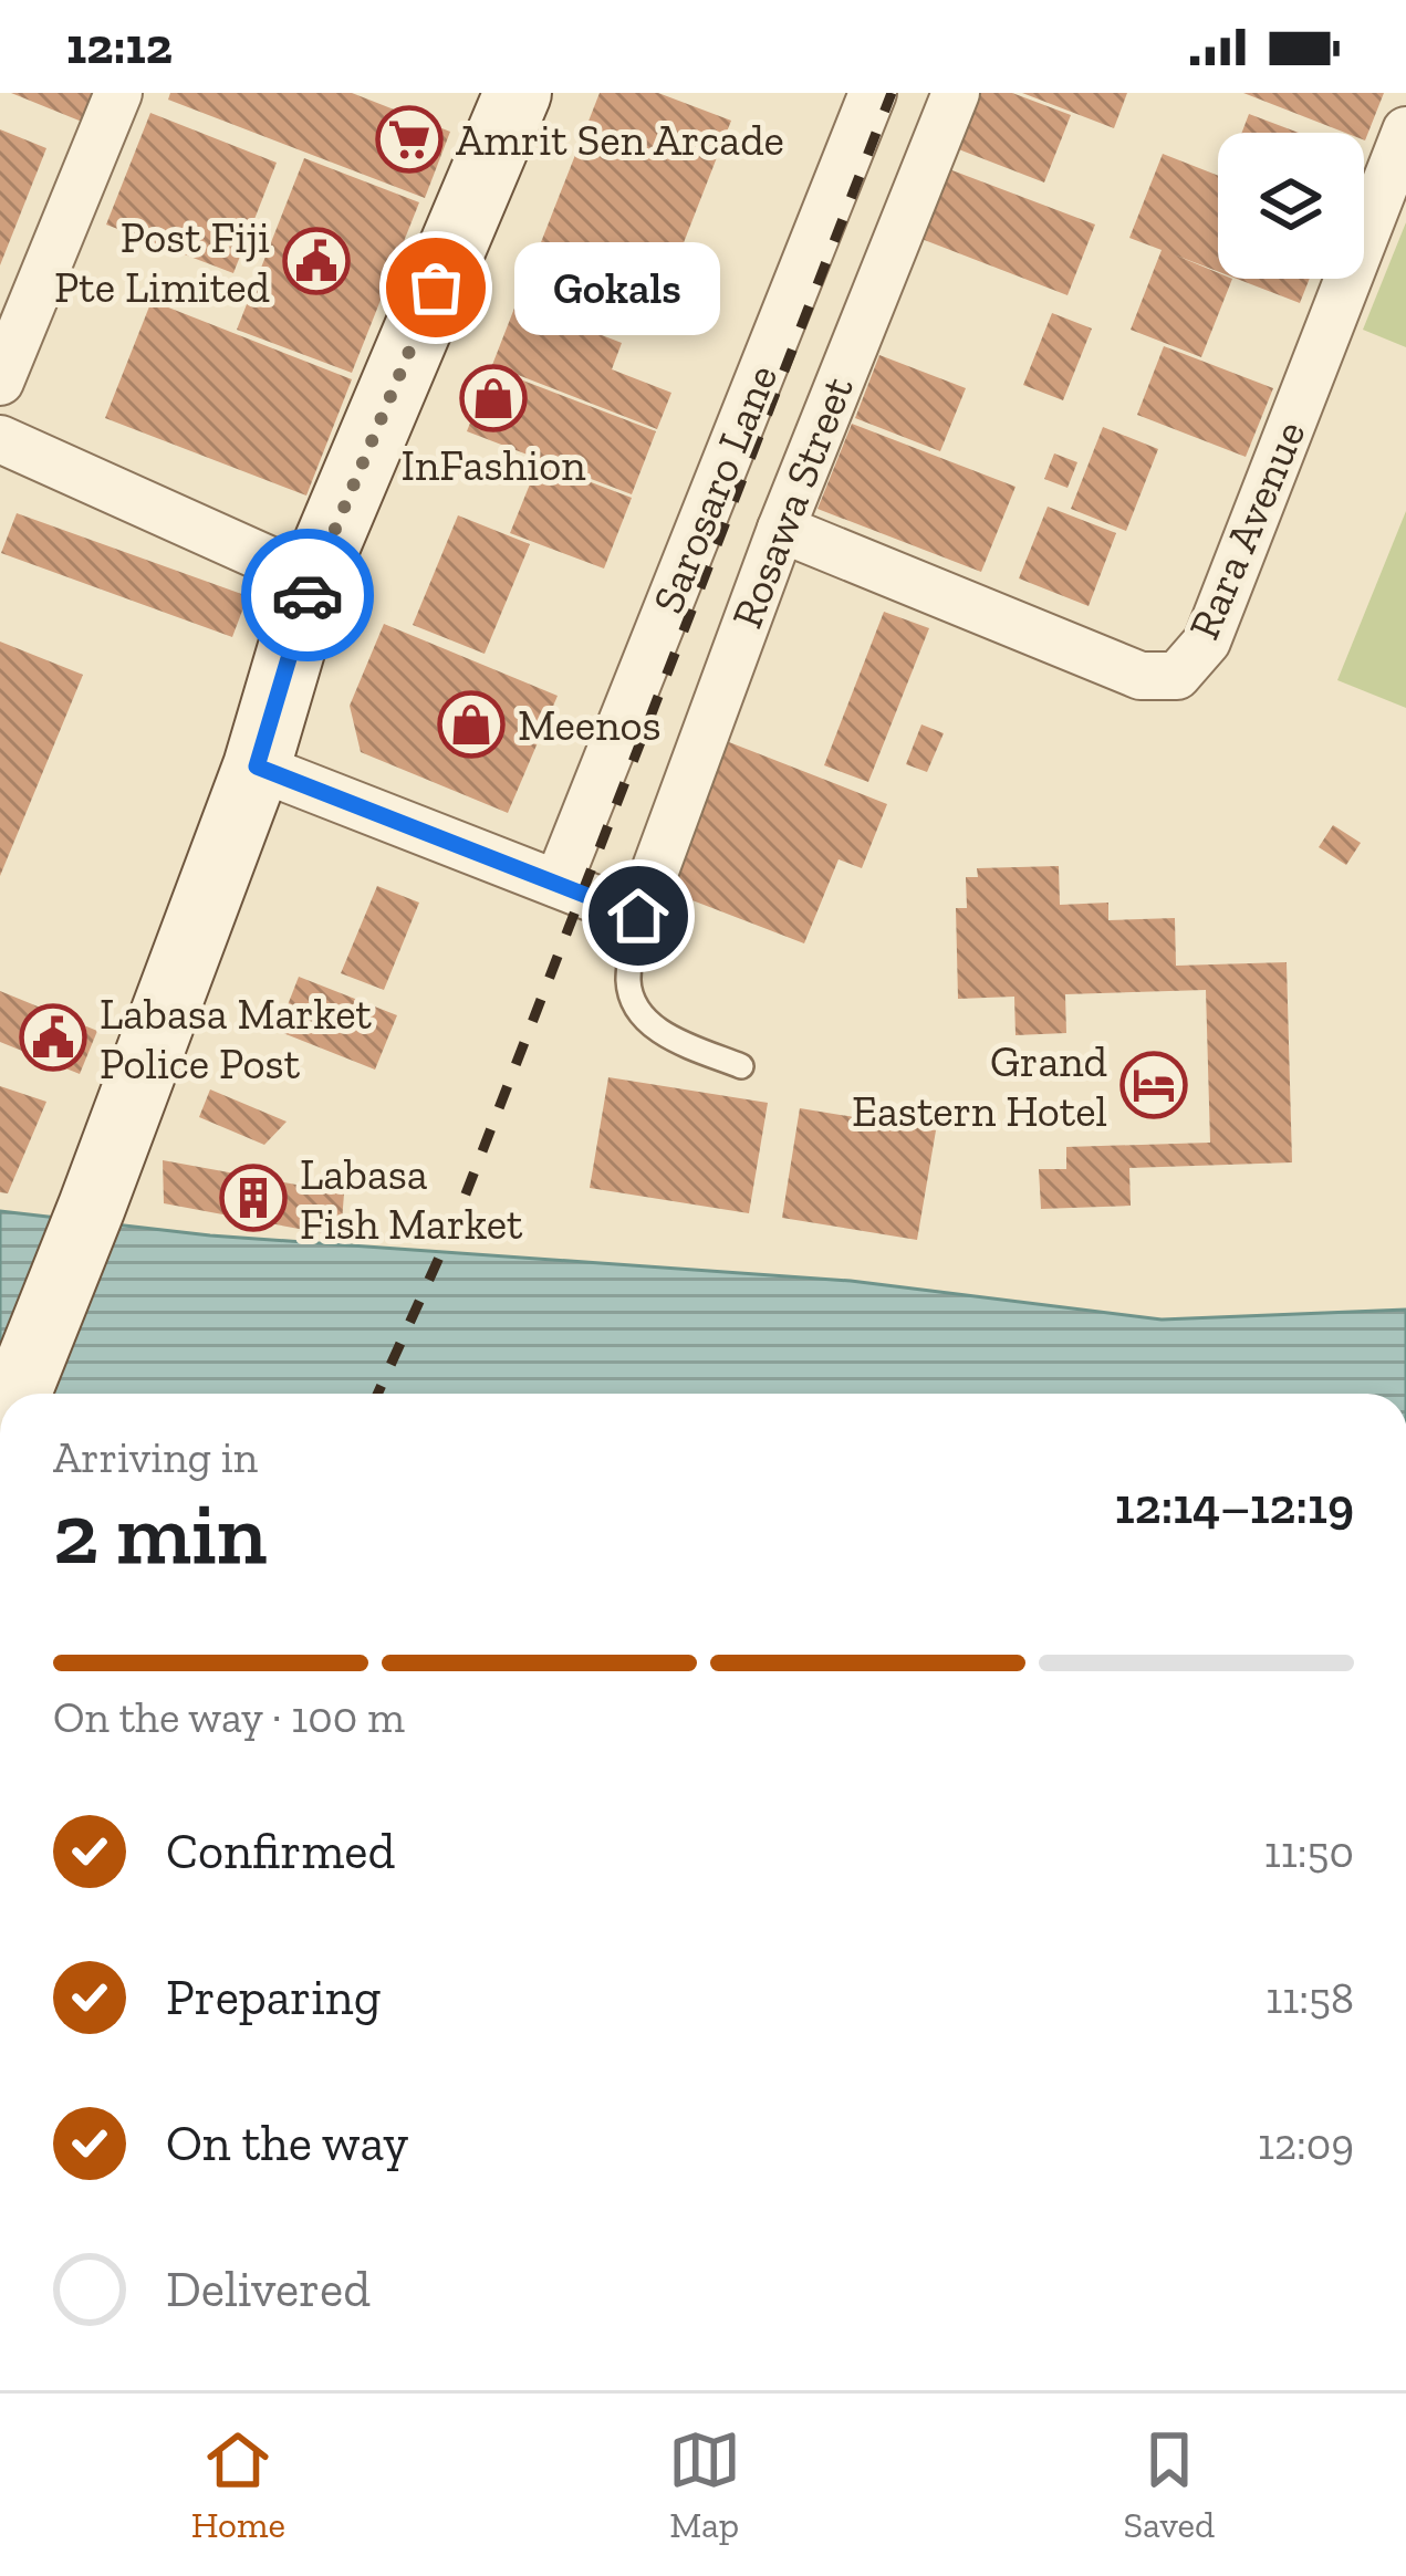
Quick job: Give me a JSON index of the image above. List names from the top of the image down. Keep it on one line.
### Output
{"streets":{"street":["Sarosaro Lane","Rosawa Street","Rara Avenue"]},"crossings":[["Rosawa Street","Rara Avenue"]],"places":{"supermarket":["Amrit Sen Arcade"],"public building":["Post Fiji Pte Limited","Labasa Market Police Post"],"other":["Gokals"],"shop":["InFashion","Meenos"],"hotel":["Grand Eastern Hotel"],"building":["Labasa Fish Market"]},"page":{"status":"12:12","bubble":"Gokals","heading":["2 min","Arriving in","12:14–12:19"],"bar":"On the way · 100 m","list":[["Confirmed","11:50"],["Preparing","11:58"],["On the way","12:09"],"Delivered"],"tabs":["Home","Map","Saved"]}}
